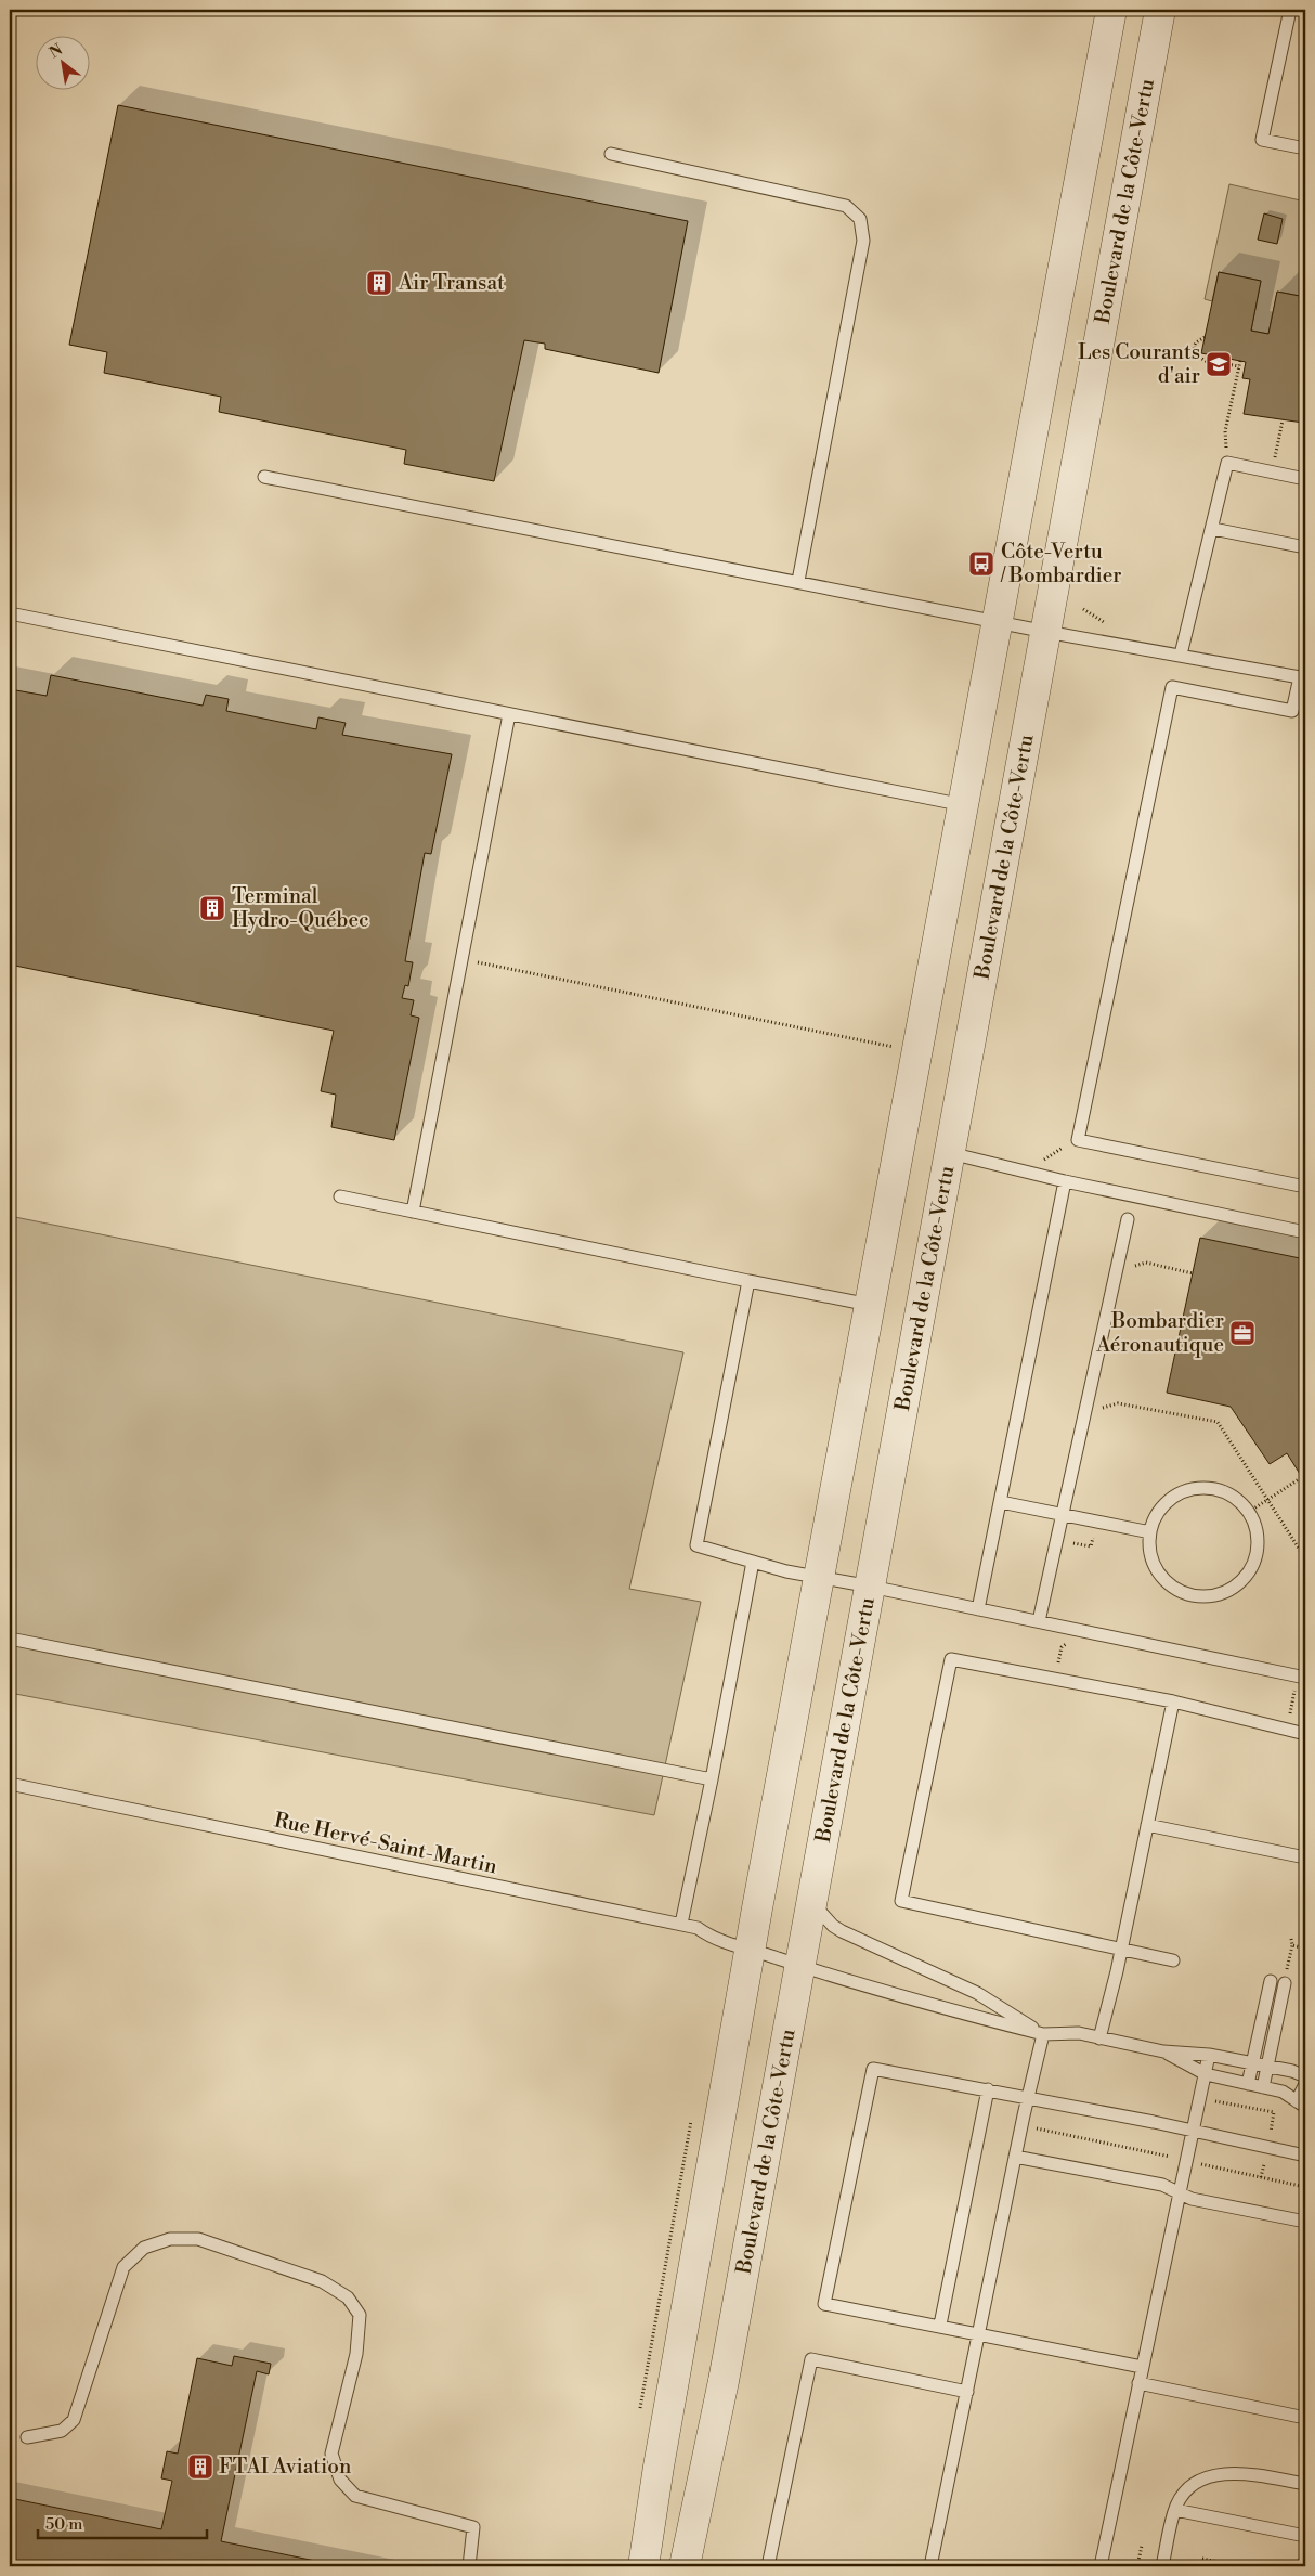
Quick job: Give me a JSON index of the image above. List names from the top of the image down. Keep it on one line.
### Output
{"streets":{"street":["Boulevard de la Côte-Vertu"],"lane":["Rue Hervé-Saint-Martin"]},"crossings":[["Boulevard de la Côte-Vertu","Rue Hervé-Saint-Martin"]],"places":{"building":["Air Transat","Terminal Hydro-Québec","FTAI Aviation"],"school or university":["Les Courants d'air"],"bus stop":["Côte-Vertu / Bombardier"],"office":["Bombardier Aéronautique"]},"scale_bar":"50 m","north":"top left"}
